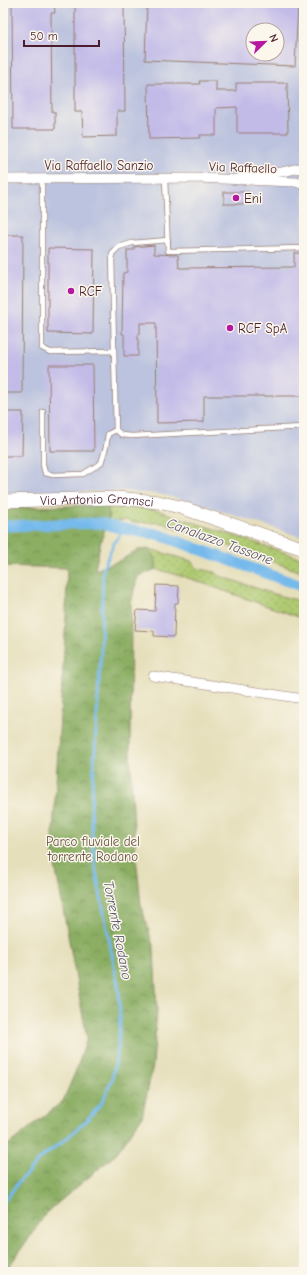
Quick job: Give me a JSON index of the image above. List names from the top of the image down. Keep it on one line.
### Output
{"streets":{"street":["Via Raffaello Sanzio","Via Raffaello","Via Antonio Gramsci"]},"crossings":[["Via Raffaello Sanzio","Via Raffaello"]],"water":["Canalazzo Tassone","Torrente Rodano"],"parks":["Parco fluviale del torrente Rodano"],"places":["Eni","RCF","RCF SpA"],"scale_bar":"50 m","north":"top right"}
